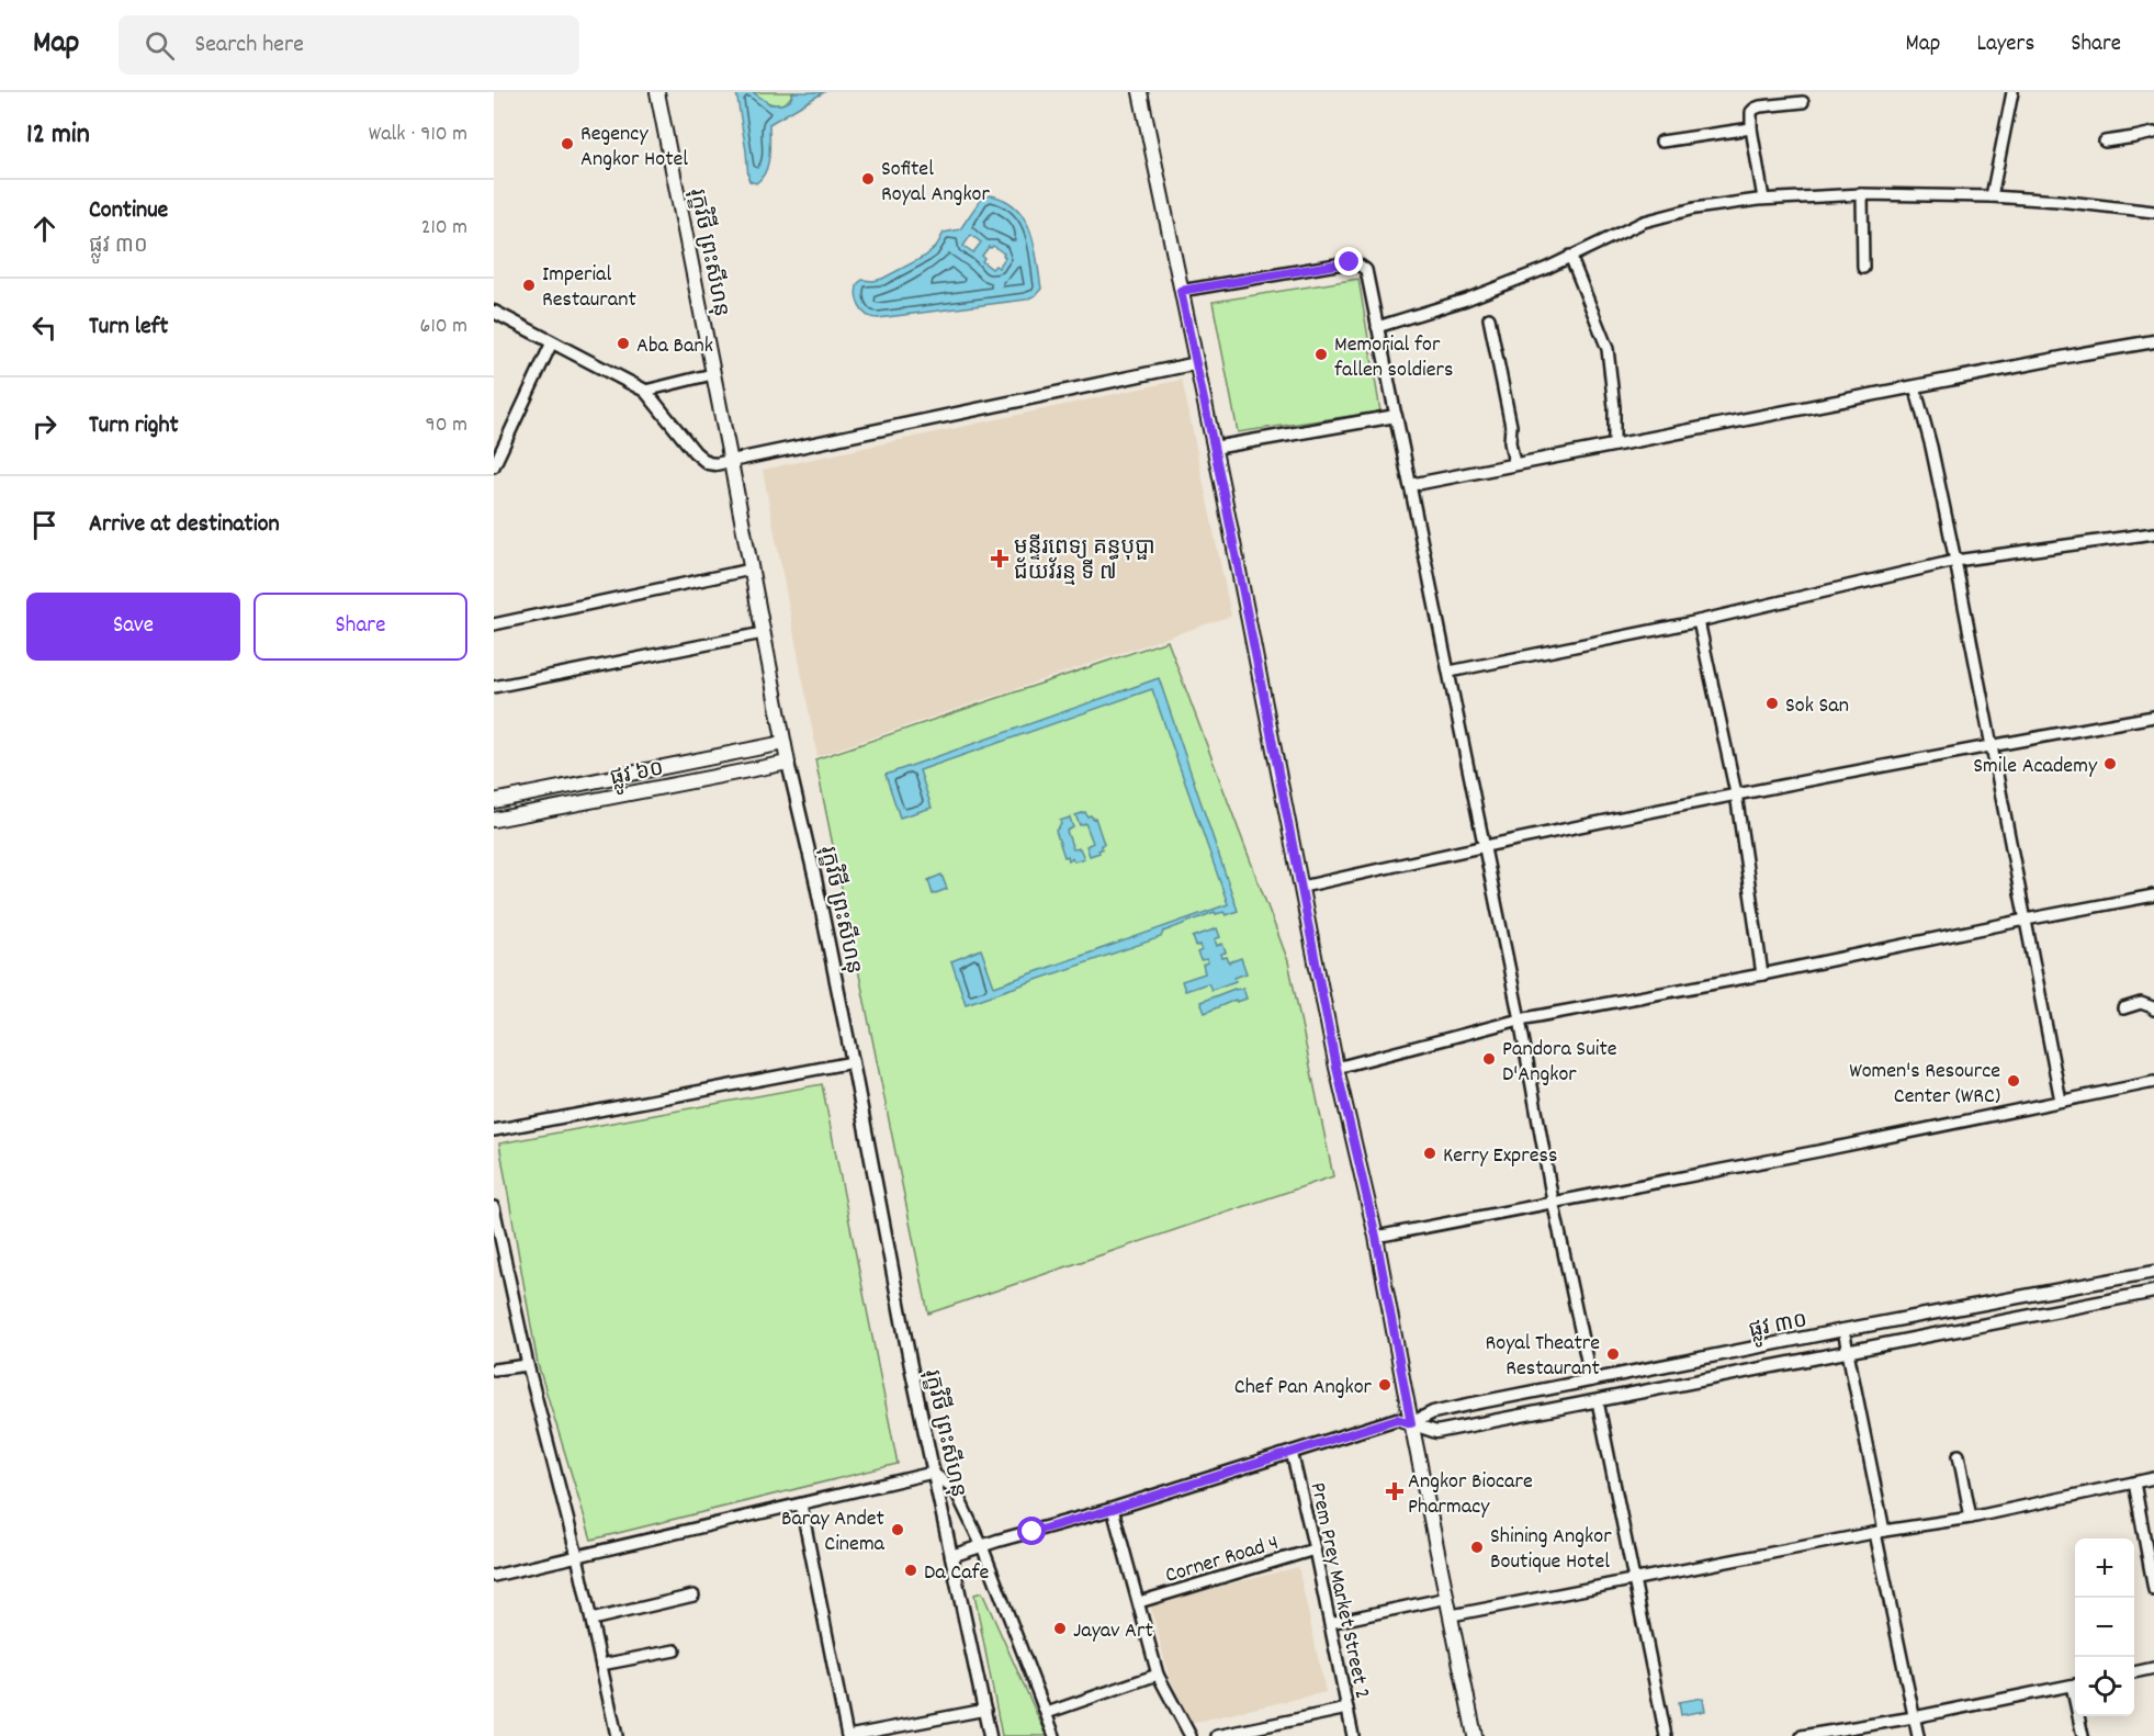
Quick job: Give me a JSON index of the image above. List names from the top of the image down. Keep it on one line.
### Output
{"streets":{"main road":["រុក្ខវិថី ព្រះសីហនុ","ផ្លូវ ៦០"],"street":["ផ្លូវ ៣០","Corner Road 4","Prem Prey Market Street 2"]},"crossings":[["រុក្ខវិថី ព្រះសីហនុ","ផ្លូវ ៦០"],["រុក្ខវិថី ព្រះសីហនុ","ផ្លូវ ៣០"],["ផ្លូវ ៣០","Prem Prey Market Street 2"],["Corner Road 4","Prem Prey Market Street 2"]],"places":{"other":["Regency Angkor Hotel","Sofitel Royal Angkor","Imperial Restaurant","Aba Bank","Memorial for fallen soldiers","Sok San","Smile Academy","Pandora Suite D'Angkor","Women's Resource Center (WRC)","Kerry Express","Royal Theatre Restaurant","Chef Pan Angkor","Baray Andet Cinema","Shining Angkor Boutique Hotel","Da Cafe","Jayav Art"],"health":["មន្ទីរពេទ្យ គន្ធបុប្ផា ជ័យវ័រន្ម ទី ៧","Angkor Biocare Pharmacy"]},"page":{"header":"Map","search":"Search here","nav":["Map","Layers","Share"],"heading":["12 min","Walk · 910 m"],"list":[["Continue","ផ្លូវ ៣០","210 m"],["Turn left","610 m"],["Turn right","90 m"],"Arrive at destination"],"buttons":["Save","Share"],"map_buttons":["+","−"]}}
